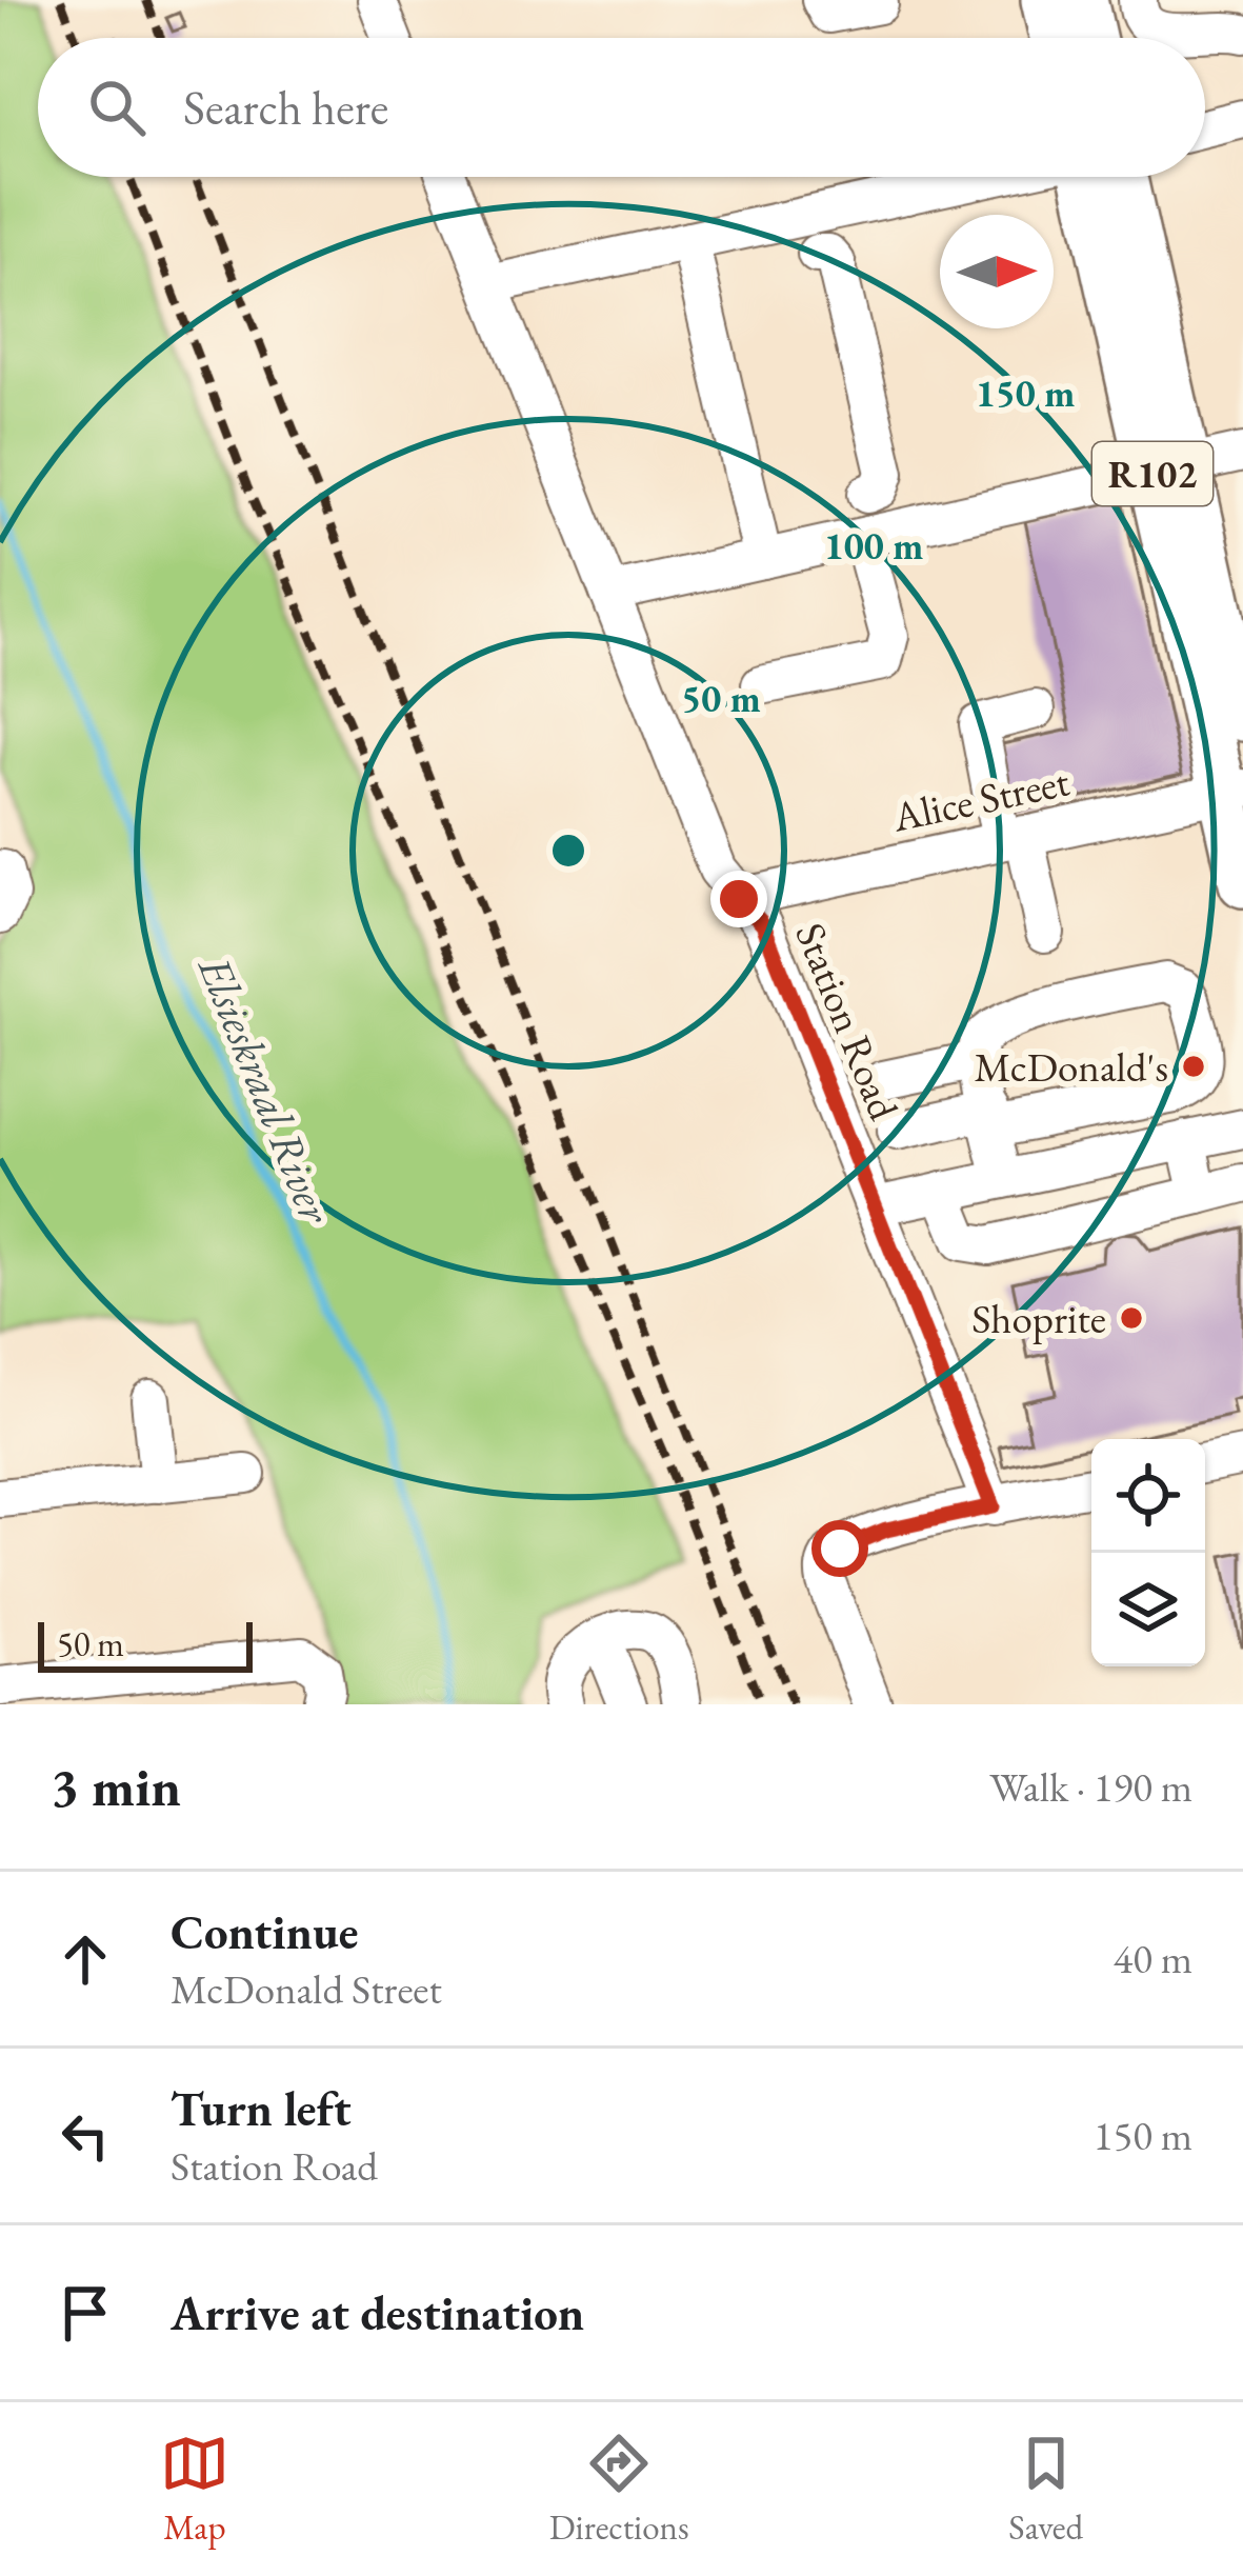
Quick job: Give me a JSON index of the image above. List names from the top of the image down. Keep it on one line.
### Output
{"streets":{"main road":["R102"],"street":["Alice Street","Station Road"]},"crossings":[["R102","Alice Street"],["Alice Street","Station Road"]],"water":["Elsieskraal River"],"places":["McDonald's","Shoprite"],"scale_bar":"50 m","north":"right","page":{"search":"Search here","scale":"50 m","heading":["3 min","Walk · 190 m"],"list":[["Continue","McDonald Street","40 m"],["Turn left","Station Road","150 m"],"Arrive at destination"],"nav":["Map","Directions","Saved"]},"rings":["150 m","100 m","50 m"]}
